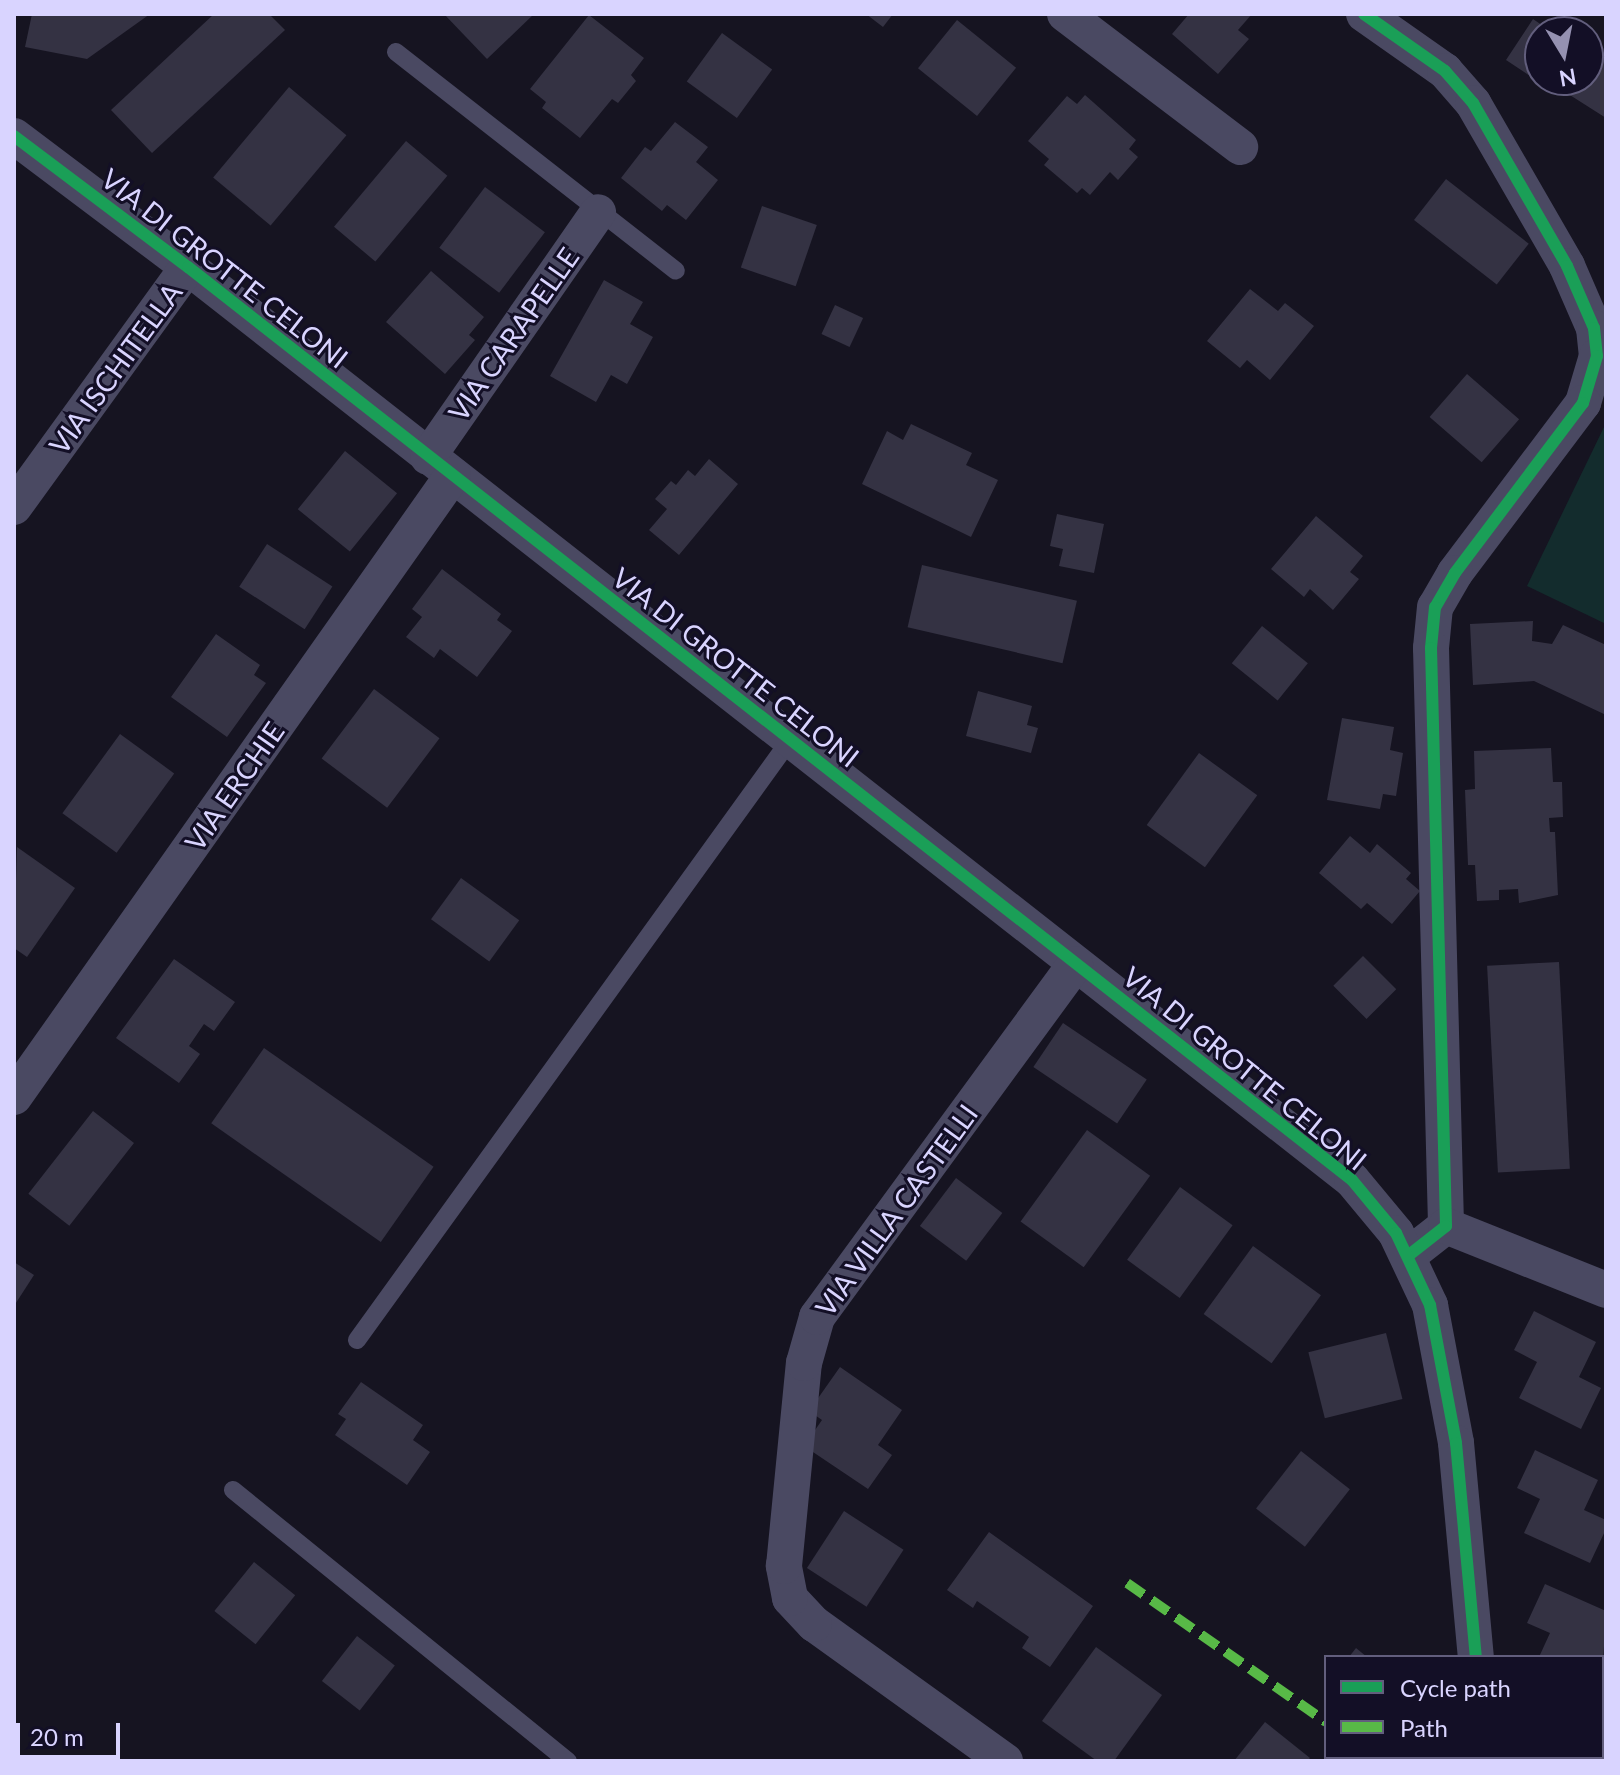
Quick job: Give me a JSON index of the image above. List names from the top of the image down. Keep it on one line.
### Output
{"streets":{"street":["VIA DI GROTTE CELONI","VIA CARAPELLE","VIA ISCHITELLA","VIA ERCHIE","VIA VILLA CASTELLI"]},"crossings":[["VIA DI GROTTE CELONI","VIA CARAPELLE"],["VIA DI GROTTE CELONI","VIA ISCHITELLA"],["VIA DI GROTTE CELONI","VIA ERCHIE"],["VIA DI GROTTE CELONI","VIA VILLA CASTELLI"],["VIA CARAPELLE","VIA ERCHIE"]],"legend":["Cycle path","Path"],"scale_bar":"20 m","north":"bottom"}
